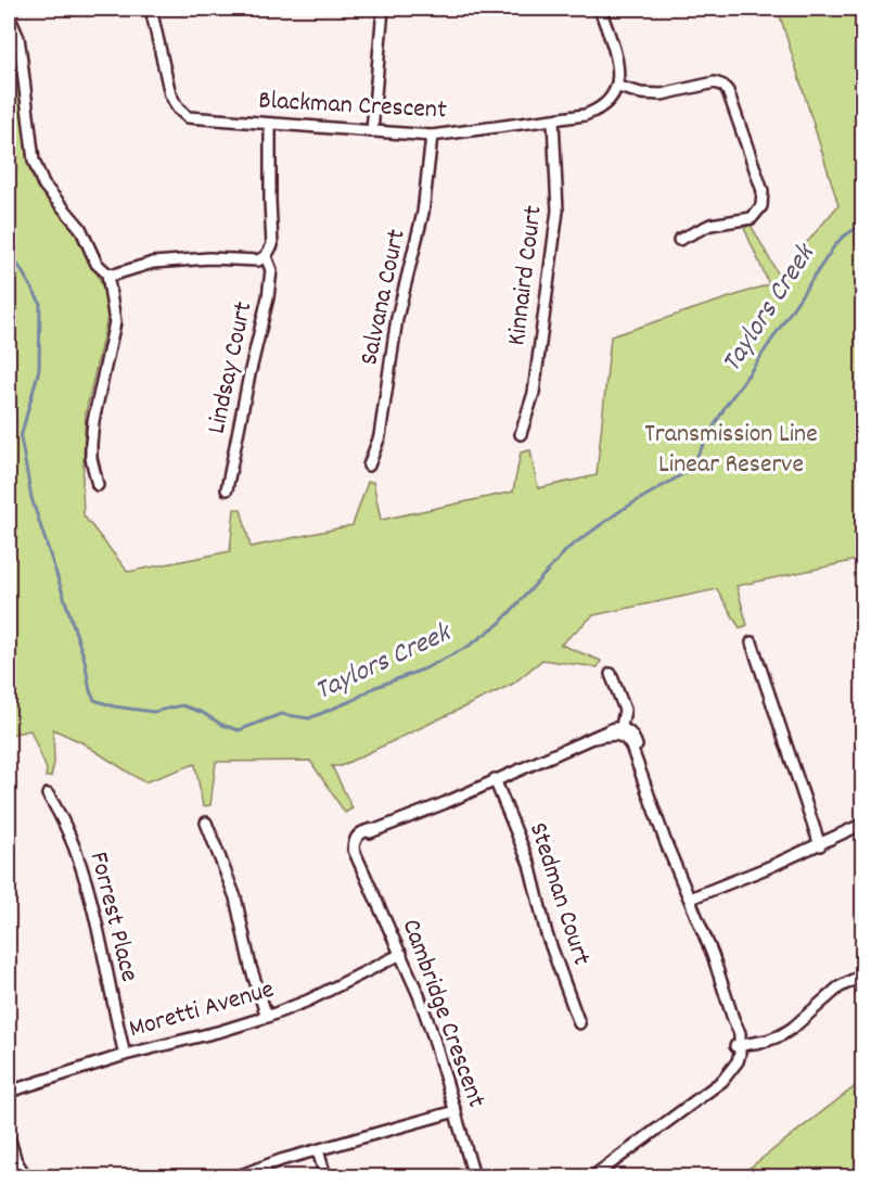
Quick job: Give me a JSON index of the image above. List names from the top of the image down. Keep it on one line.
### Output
{"streets":{"street":["Blackman Crescent","Kinnaird Court","Salvana Court","Lindsay Court","Stedman Court","Forrest Place","Moretti Avenue","Cambridge Crescent"]},"crossings":[["Blackman Crescent","Kinnaird Court"],["Blackman Crescent","Salvana Court"],["Blackman Crescent","Lindsay Court"],["Stedman Court","Cambridge Crescent"],["Forrest Place","Moretti Avenue"],["Moretti Avenue","Cambridge Crescent"]],"water":["Taylors Creek"],"parks":["Transmission Line Linear Reserve"]}
